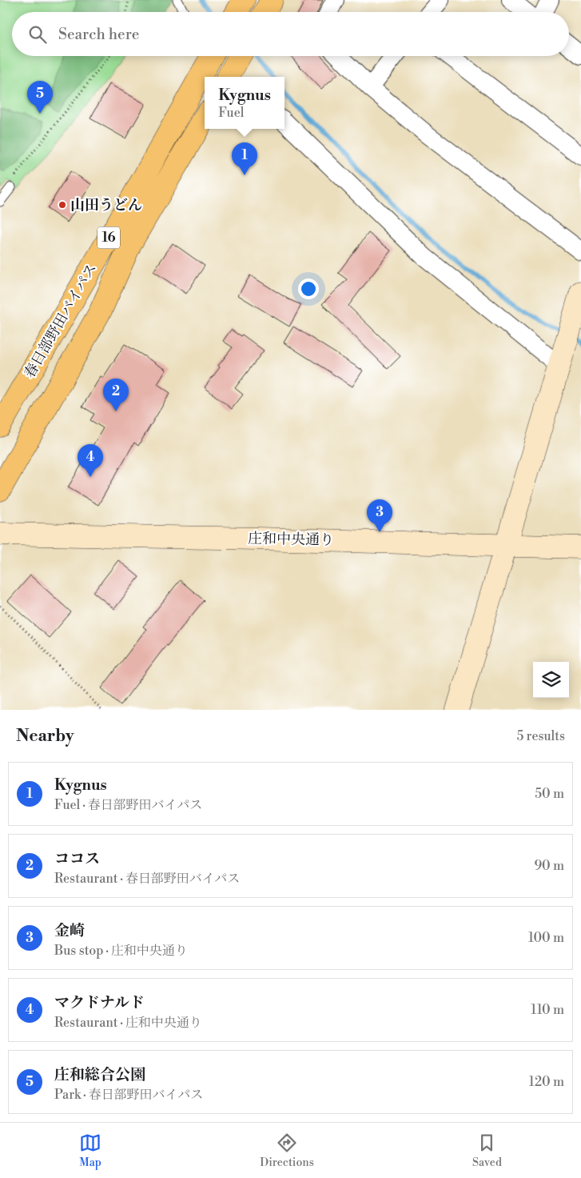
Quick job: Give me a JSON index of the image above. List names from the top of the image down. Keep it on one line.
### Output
{"streets":{"highway":["16","春日部野田バイパス"],"street":["庄和中央通り"]},"places":["山田うどん"],"page":{"search":"Search here","popup":["Kygnus","Fuel"],"pins":["5","1","2","4","3"],"heading":["Nearby","5 results"],"list":[{"mark":"1","name":"Kygnus","note":"Fuel · 春日部野田バイパス","value":"50 m"},{"mark":"2","name":"ココス","note":"Restaurant · 春日部野田バイパス","value":"90 m"},{"mark":"3","name":"金崎","note":"Bus stop · 庄和中央通り","value":"100 m"},{"mark":"4","name":"マクドナルド","note":"Restaurant · 庄和中央通り","value":"110 m"},{"mark":"5","name":"庄和総合公園","note":"Park · 春日部野田バイパス","value":"120 m"}],"nav":["Map","Directions","Saved"]}}
